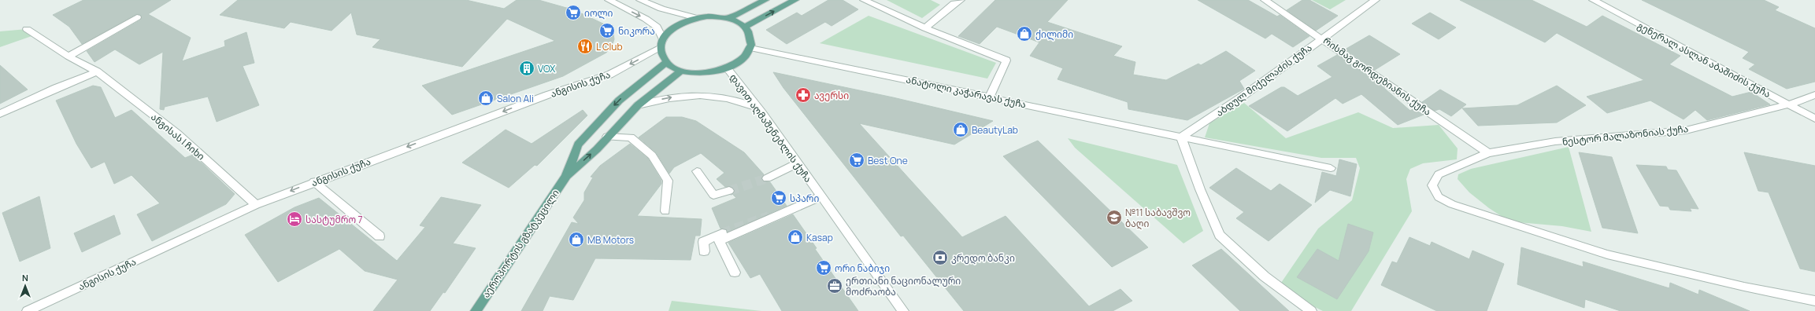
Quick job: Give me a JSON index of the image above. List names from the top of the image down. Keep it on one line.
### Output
{"streets":{"main road":["აეროპორტის გზატკეცილი"],"street":["გენერალ ასლან აბაშიძის ქუჩა","რისმაგ გორდეზიანის ქუჩა","აბდულ მიქელაძის ქუჩა","ანგისის ქუჩა","ანატოლი კაჭარავას ქუჩა","დავით აღმაშენებლის ქუჩა","ნესტორ მალაზონიას ქუჩა","ანგისას I ჩიხი"]},"crossings":[["გენერალ ასლან აბაშიძის ქუჩა","ნესტორ მალაზონიას ქუჩა"],["რისმაგ გორდეზიანის ქუჩა","აბდულ მიქელაძის ქუჩა"],["რისმაგ გორდეზიანის ქუჩა","ნესტორ მალაზონიას ქუჩა"],["აბდულ მიქელაძის ქუჩა","ანატოლი კაჭარავას ქუჩა"],["ანგისის ქუჩა","ანატოლი კაჭარავას ქუჩა"],["ანგისის ქუჩა","დავით აღმაშენებლის ქუჩა"],["ანგისის ქუჩა","ანგისას I ჩიხი"],["ანგისის ქუჩა","აეროპორტის გზატკეცილი"],["ანატოლი კაჭარავას ქუჩა","დავით აღმაშენებლის ქუჩა"],["ანატოლი კაჭარავას ქუჩა","აეროპორტის გზატკეცილი"],["დავით აღმაშენებლის ქუჩა","აეროპორტის გზატკეცილი"]],"one_way":["ანგისის ქუჩა"],"places":{"supermarket":["იოლი","ნიკორა","Best One","სპარი","ორი ნაბიჯი"],"shop":["ქილიმი","Salon Ali","BeautyLab","Kasap","MB Motors"],"restaurant":["L Club"],"building":["VOX"],"pharmacy":["ავერსი"],"school or university":["№11 საბავშვო ბაღი"],"hotel":["სასტუმრო 7"],"bank":["კრედო ბანკი"],"office":["ერთიანი ნაციონალური მოძრაობა"]},"north":"top"}
